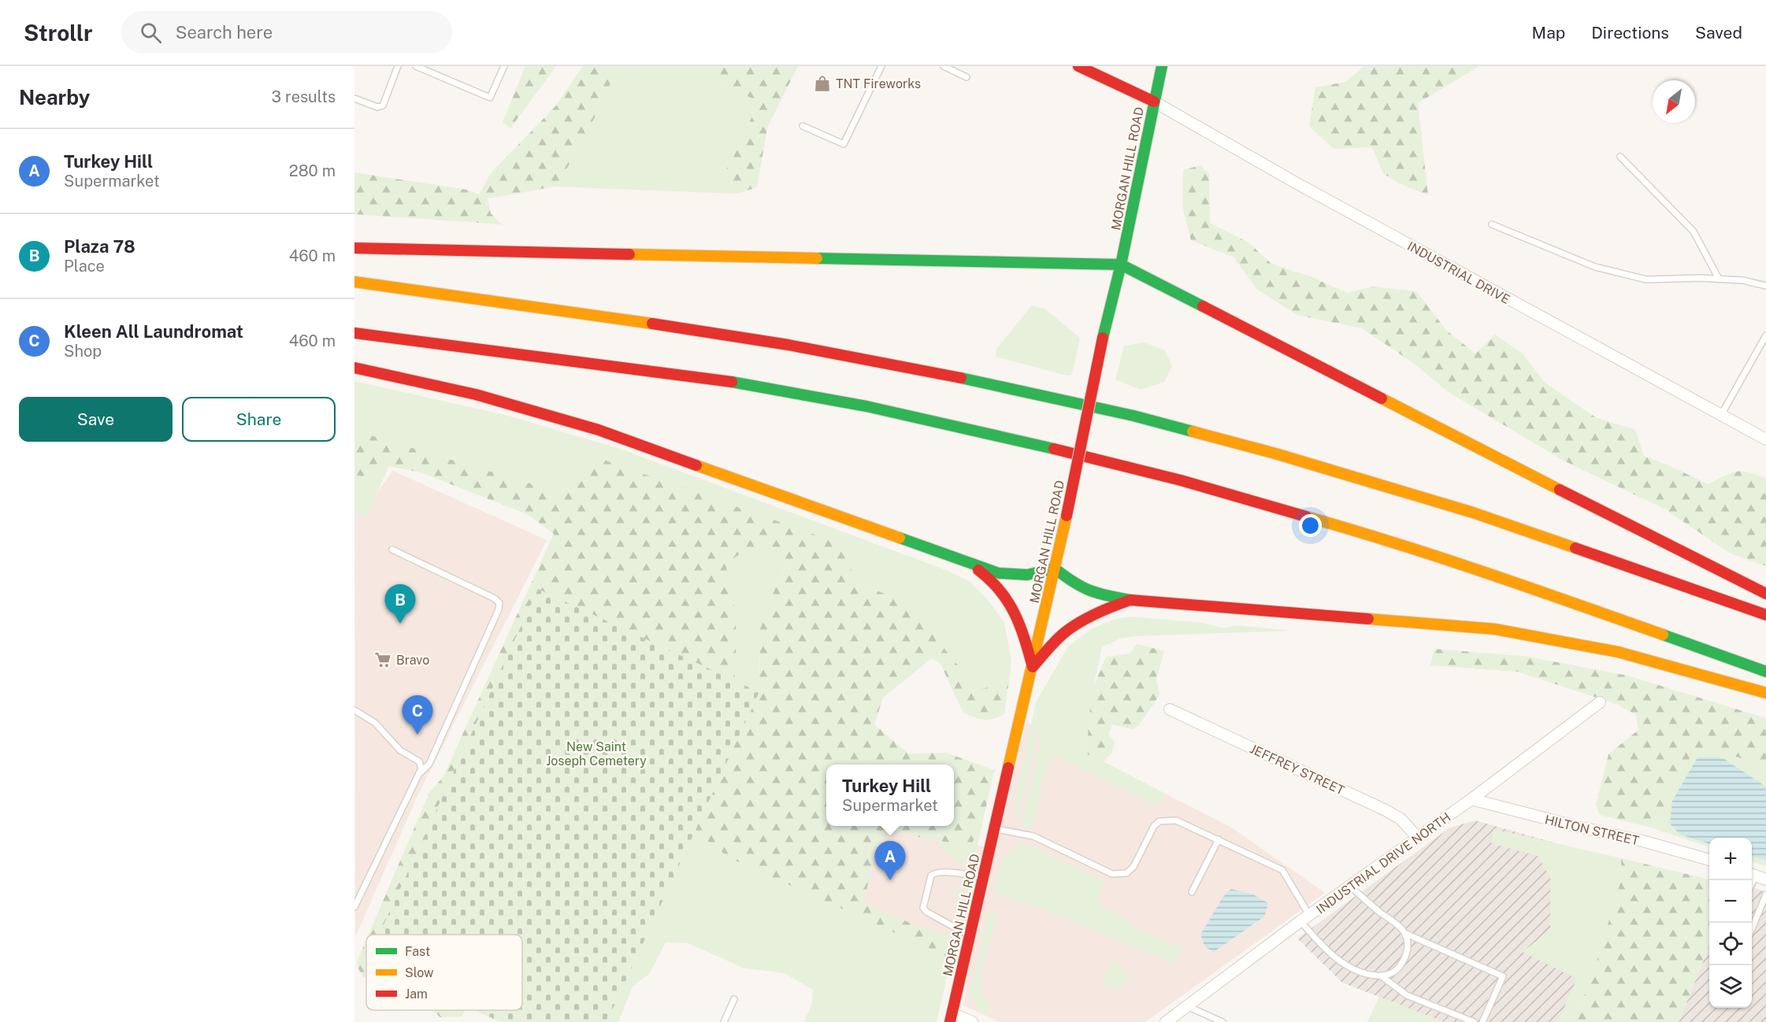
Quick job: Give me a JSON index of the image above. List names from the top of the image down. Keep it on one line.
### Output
{"streets":{"main road":["MORGAN HILL ROAD"],"street":["INDUSTRIAL DRIVE","JEFFREY STREET","HILTON STREET","INDUSTRIAL DRIVE NORTH"]},"crossings":[["MORGAN HILL ROAD","INDUSTRIAL DRIVE"],["JEFFREY STREET","INDUSTRIAL DRIVE NORTH"],["HILTON STREET","INDUSTRIAL DRIVE NORTH"]],"parks":["New Saint Joseph Cemetery"],"places":{"shop":["TNT Fireworks"],"supermarket":["Bravo"]},"legend":["Fast","Slow","Jam"],"north":"bottom left","page":{"header":"Strollr","search":"Search here","nav":["Map","Directions","Saved"],"heading":["Nearby","3 results"],"list":[{"mark":"A","name":"Turkey Hill","note":"Supermarket","value":"280 m"},{"mark":"B","name":"Plaza 78","note":"Place","value":"460 m"},{"mark":"C","name":"Kleen All Laundromat","note":"Shop","value":"460 m"}],"buttons":["Save","Share"],"pins":["B","C","A"],"popup":["Turkey Hill","Supermarket"],"map_buttons":["+","−"]}}
